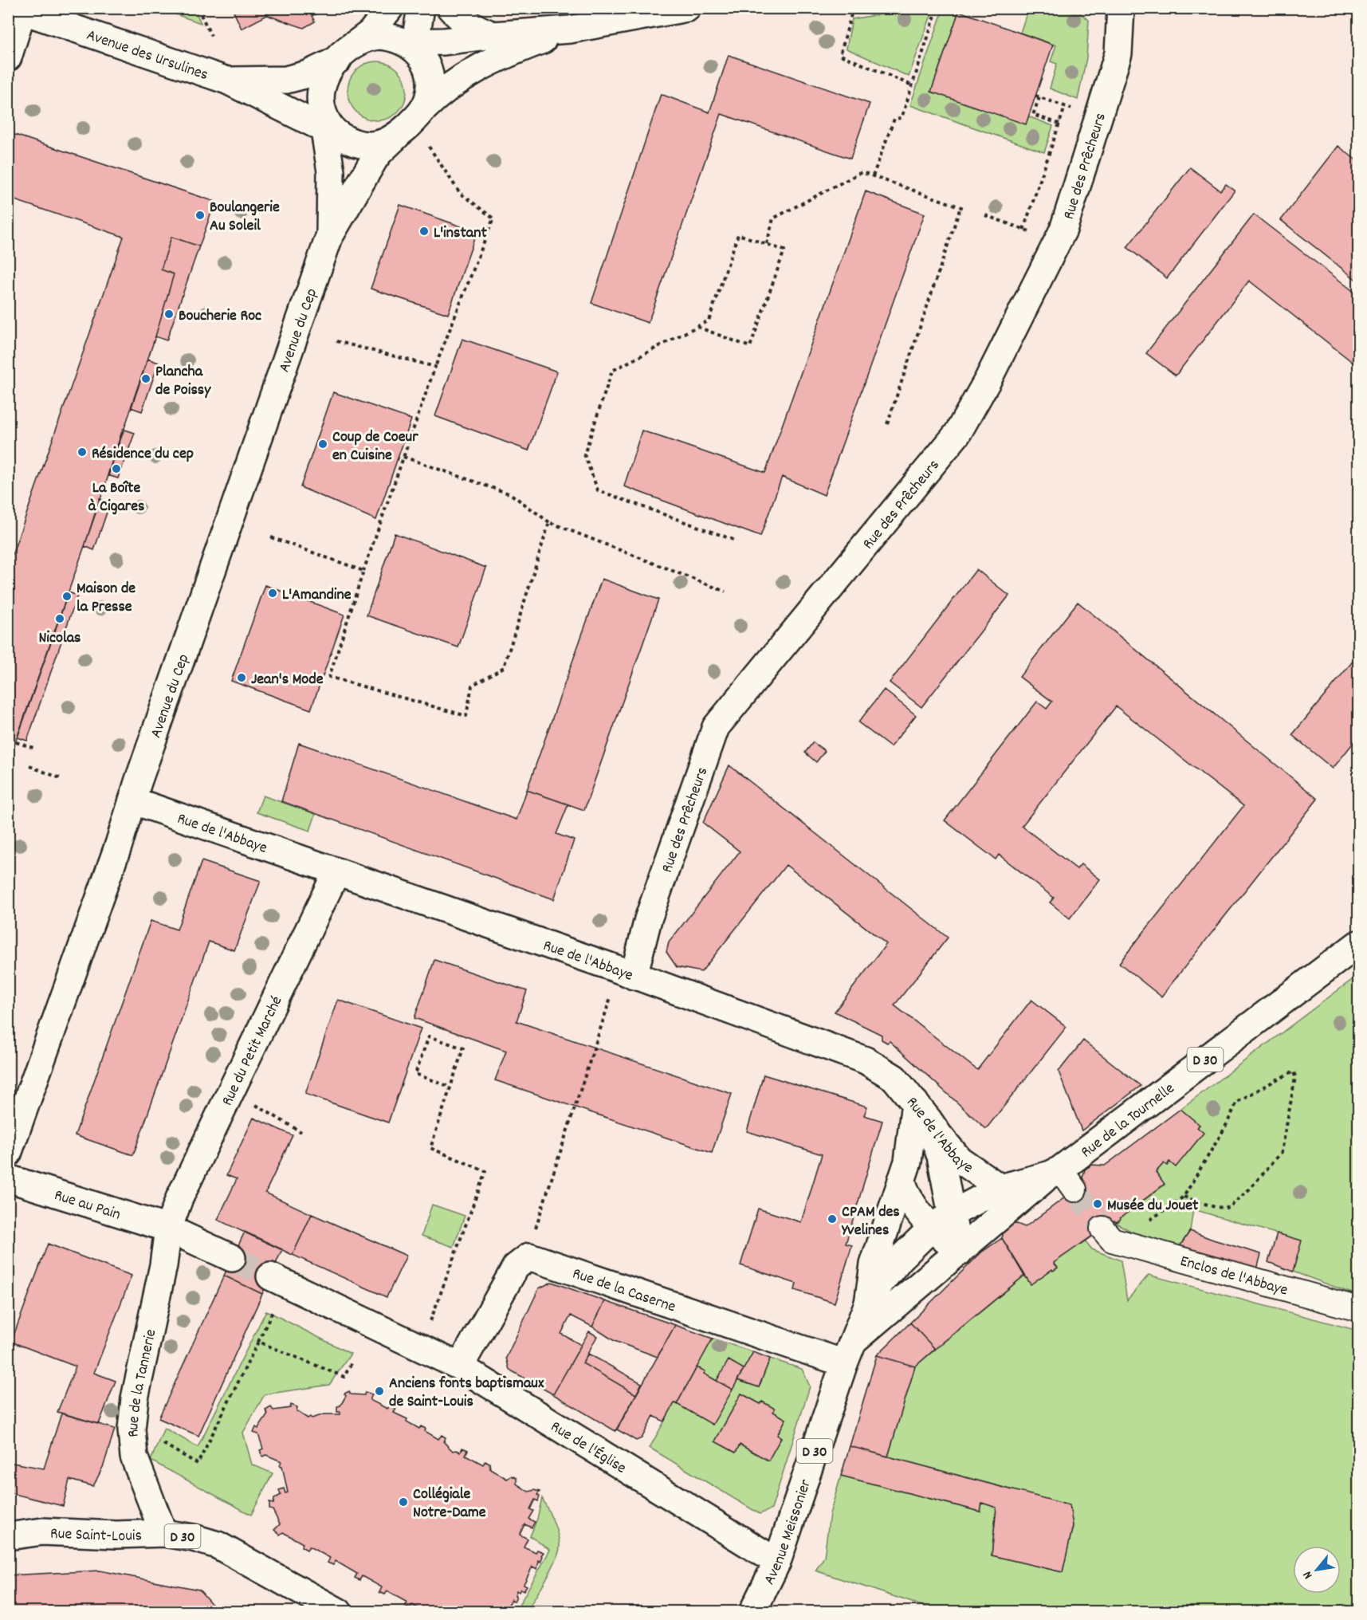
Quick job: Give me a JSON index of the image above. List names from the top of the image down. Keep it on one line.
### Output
{"streets":{"street":["Avenue des Ursulines","Rue des Prêcheurs","Avenue du Cep","Rue de l'Abbaye","Rue du Petit Marché","D 30","Rue de la Tournelle","Rue au Pain","Enclos de l'Abbaye","Rue de la Caserne","Rue de la Tannerie","Rue de l'Église","Avenue Meissonier","Rue Saint-Louis"]},"crossings":[["Avenue des Ursulines","Avenue du Cep"],["Rue des Prêcheurs","Rue de l'Abbaye"],["Avenue du Cep","Rue de l'Abbaye"],["Rue de l'Abbaye","Rue du Petit Marché"],["Rue de l'Abbaye","Rue de la Tournelle"],["Rue de l'Abbaye","Avenue Meissonier"],["Rue du Petit Marché","Rue au Pain"],["Rue du Petit Marché","Rue de la Tannerie"],["D 30","Rue de la Tournelle"],["D 30","Rue de la Caserne"],["D 30","Avenue Meissonier"],["Rue de la Tournelle","Avenue Meissonier"],["Rue au Pain","Rue de la Tannerie"],["Rue de la Caserne","Rue de l'Église"],["Rue de la Caserne","Avenue Meissonier"],["Rue de la Tannerie","Rue Saint-Louis"],["Rue de l'Église","Avenue Meissonier"]],"places":["Boulangerie Au Soleil","L'instant","Boucherie Roc","Plancha de Poissy","Coup de Coeur en Cuisine","Résidence du cep","La Boîte à Cigares","L'Amandine","Maison de la Presse","Nicolas","Jean's Mode","Musée du Jouet","CPAM des Yvelines","Anciens fonts baptismaux de Saint-Louis","Collégiale Notre-Dame"],"north":"bottom left"}
